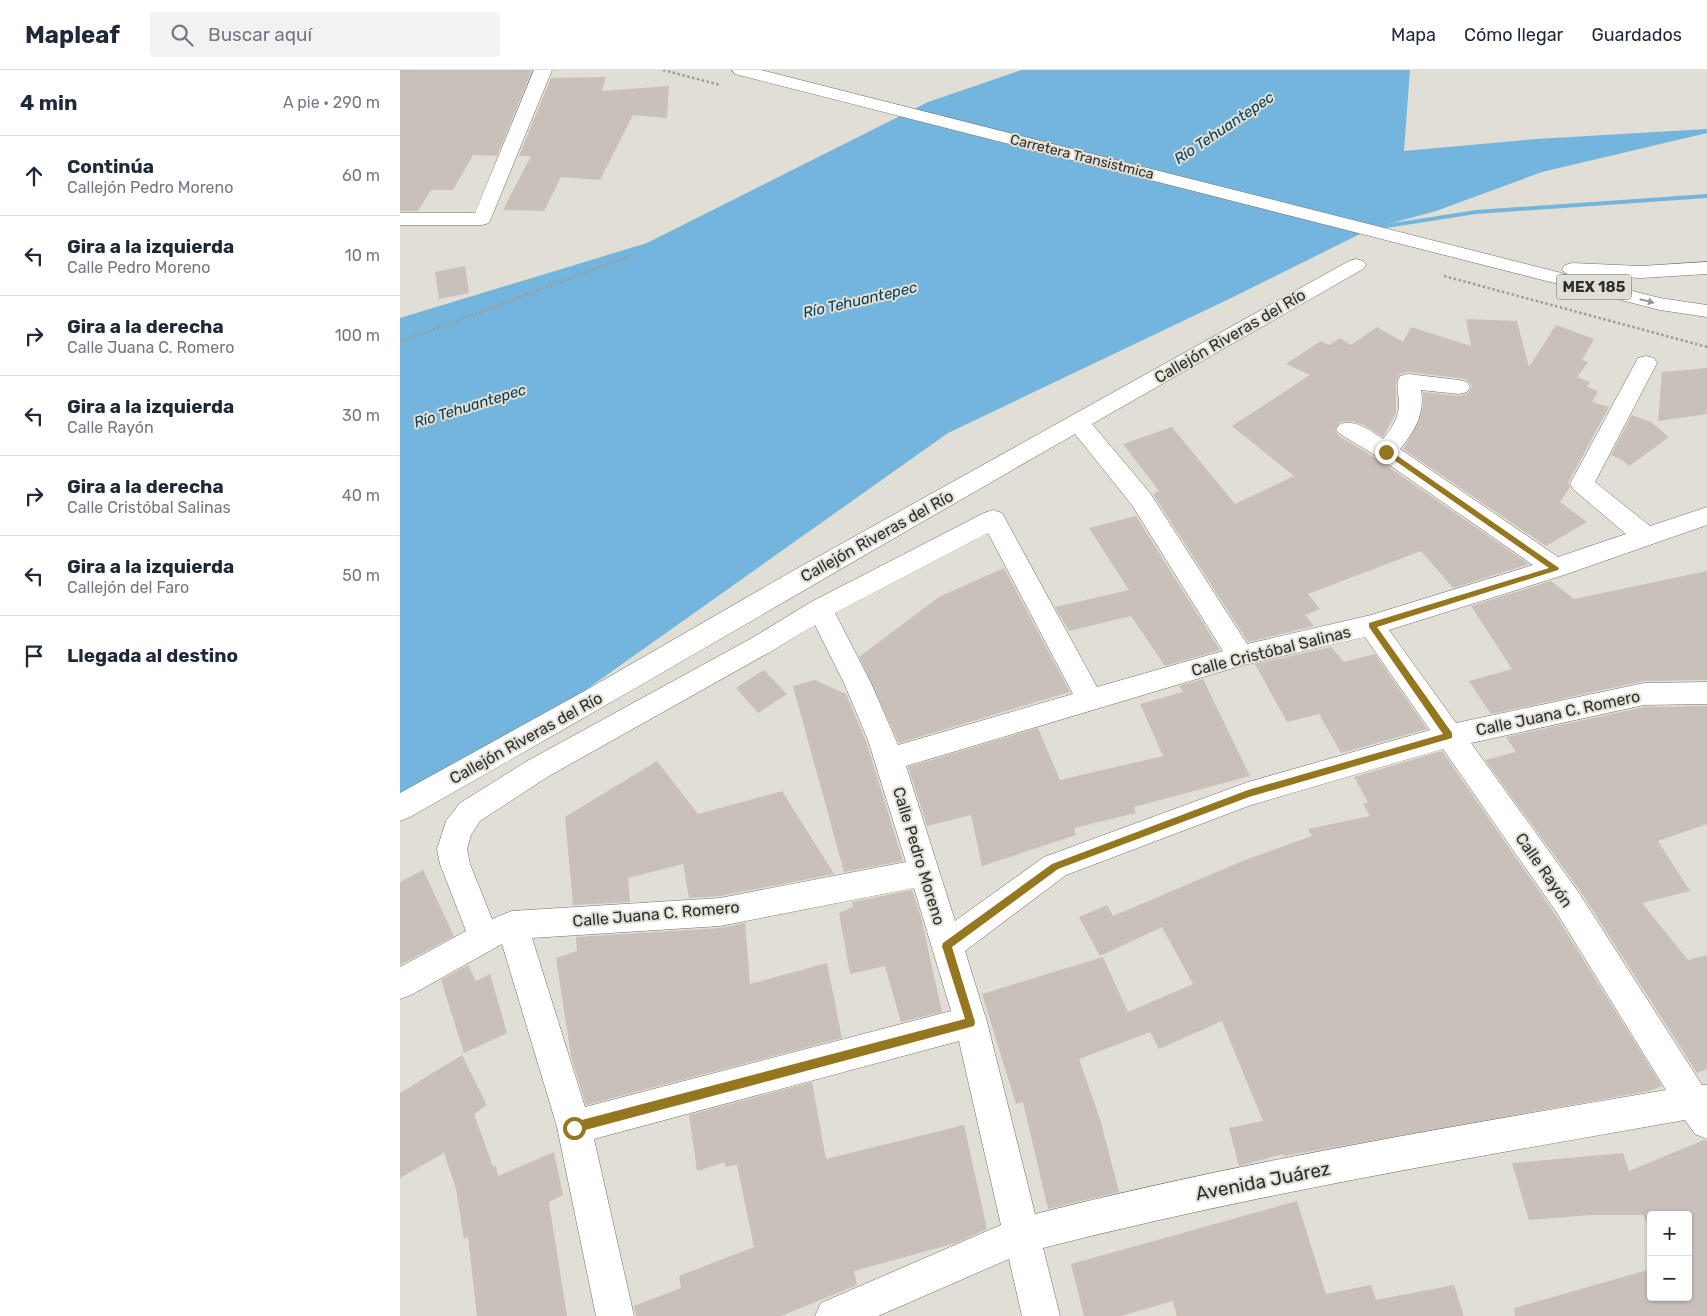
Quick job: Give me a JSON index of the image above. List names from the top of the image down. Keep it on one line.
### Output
{"streets":{"street":["Carretera Transistmica","MEX 185","Callejón Riveras del Río","Calle Cristóbal Salinas","Calle Juana C. Romero","Calle Pedro Moreno","Calle Rayón","Avenida Juárez"]},"crossings":[["Calle Cristóbal Salinas","Calle Pedro Moreno"],["Calle Cristóbal Salinas","Calle Rayón"],["Calle Juana C. Romero","Calle Pedro Moreno"],["Calle Juana C. Romero","Calle Rayón"],["Calle Pedro Moreno","Avenida Juárez"],["Calle Rayón","Avenida Juárez"]],"water":["Río Tehuantepec"],"page":{"header":"Mapleaf","search":"Buscar aquí","nav":["Mapa","Cómo llegar","Guardados"],"heading":["4 min","A pie · 290 m"],"list":[["Continúa","Callejón Pedro Moreno","60 m"],["Gira a la izquierda","Calle Pedro Moreno","10 m"],["Gira a la derecha","Calle Juana C. Romero","100 m"],["Gira a la izquierda","Calle Rayón","30 m"],["Gira a la derecha","Calle Cristóbal Salinas","40 m"],["Gira a la izquierda","Callejón del Faro","50 m"],"Llegada al destino"],"map_buttons":["+","−"]}}
